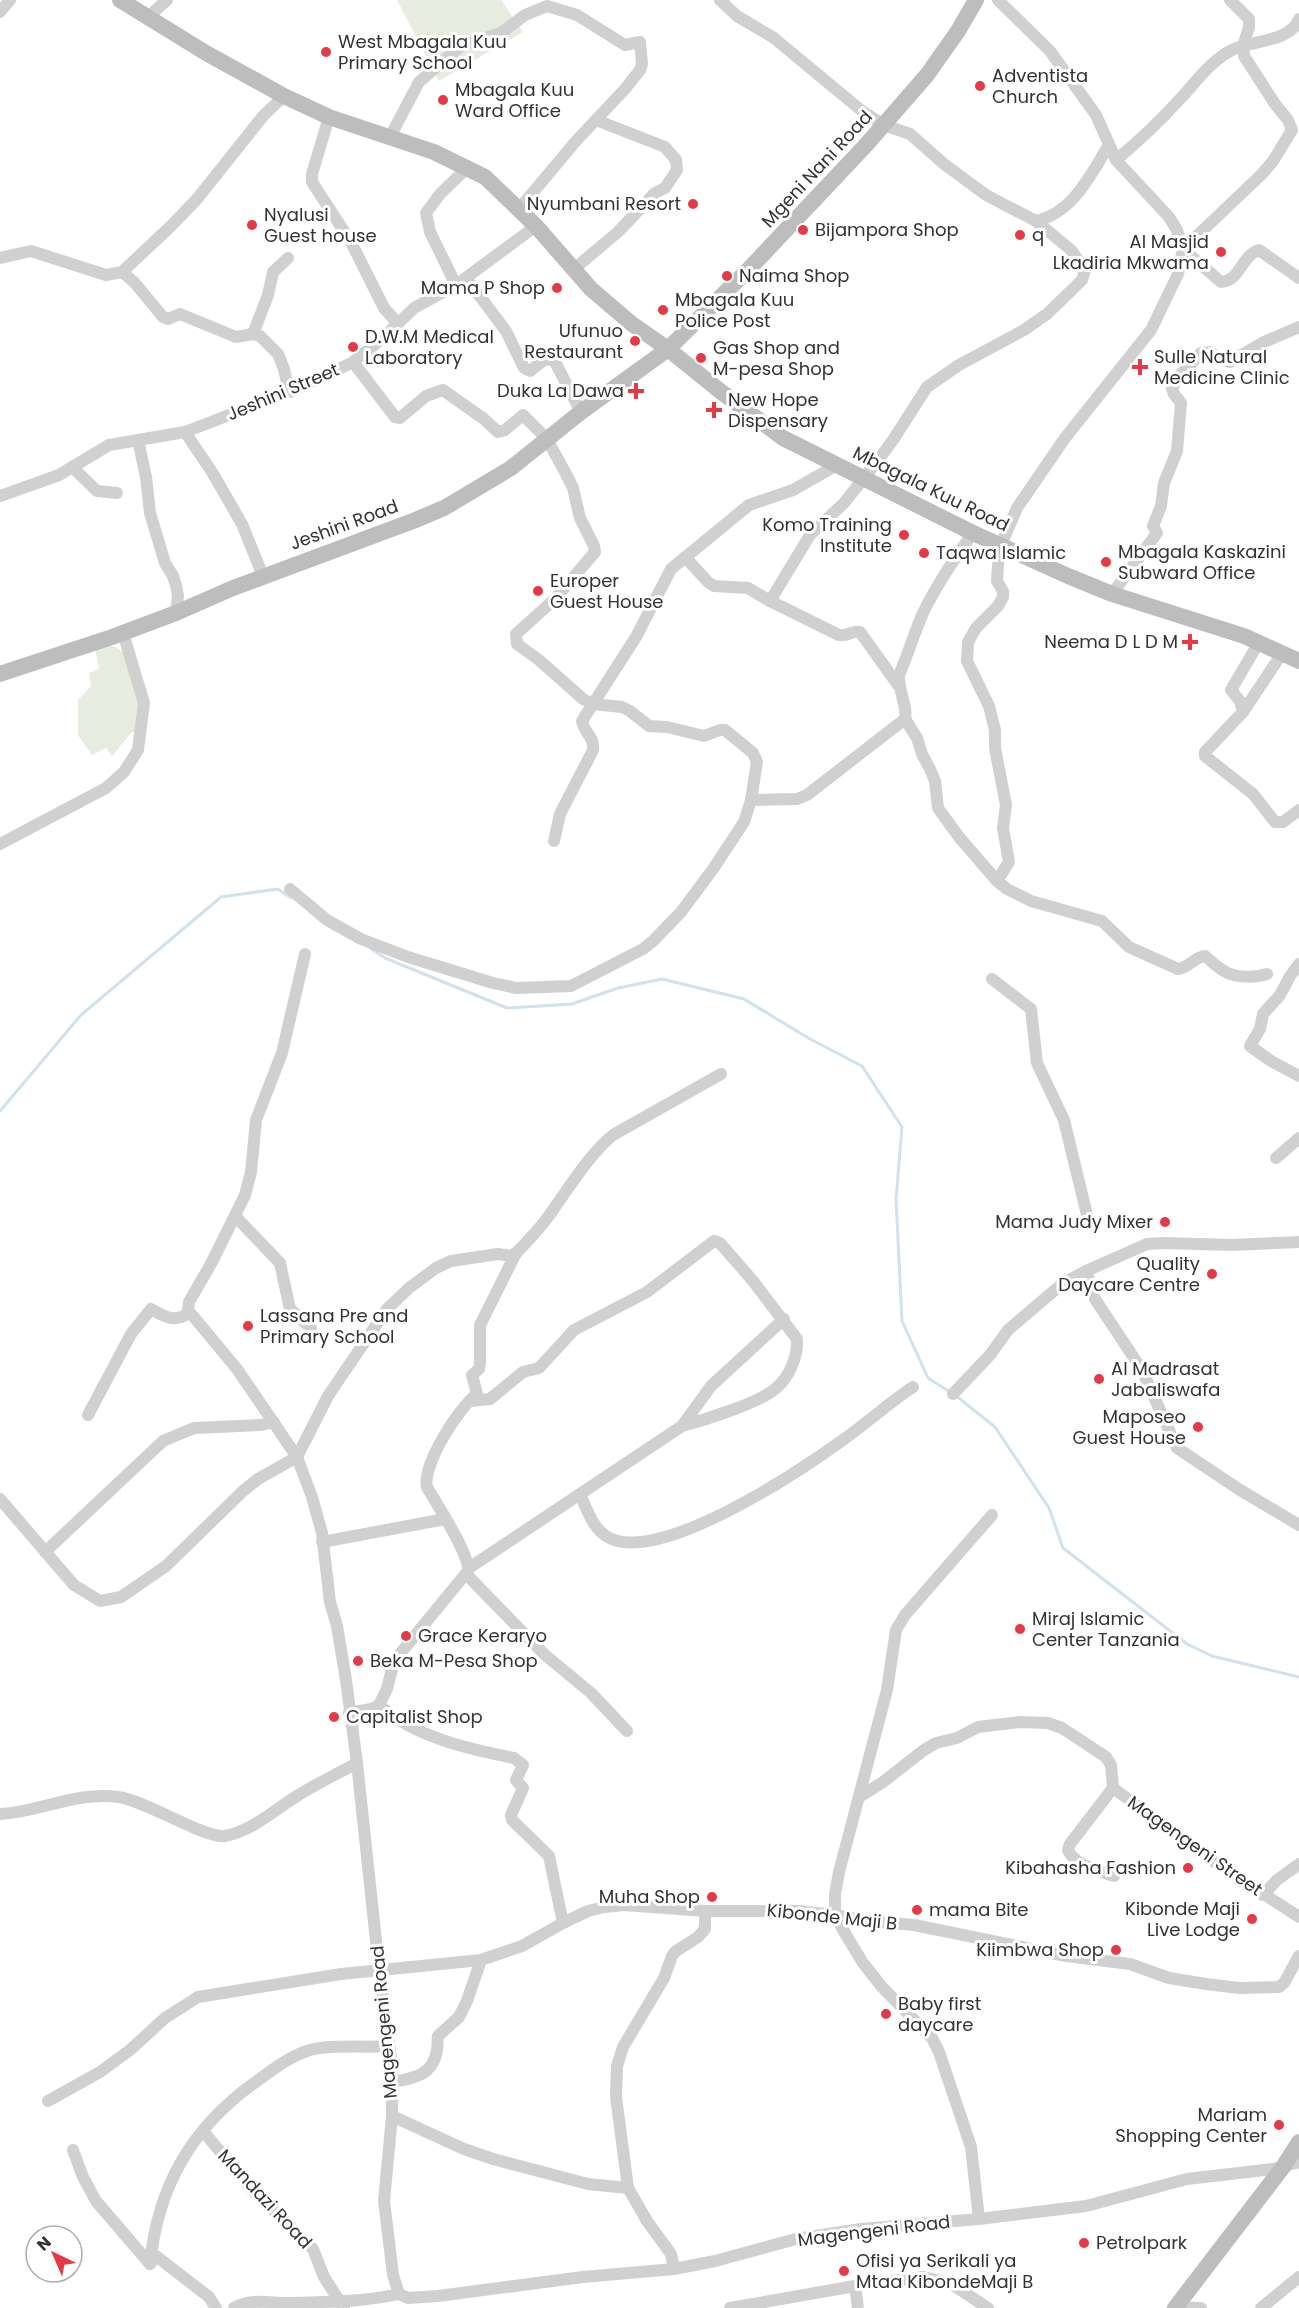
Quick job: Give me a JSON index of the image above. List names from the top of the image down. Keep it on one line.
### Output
{"streets":{"street":["Mgeni Nani Road","Jeshini Street","Mbagala Kuu Road","Jeshini Road","Magengeni Street","Kibonde Maji B","Magengeni Road","Mandazi Road"]},"crossings":[["Mgeni Nani Road","Mbagala Kuu Road"],["Mgeni Nani Road","Jeshini Road"],["Jeshini Street","Mbagala Kuu Road"],["Mbagala Kuu Road","Jeshini Road"],["Kibonde Maji B","Magengeni Road"]],"places":{"other":["West Mbagala Kuu Primary School","Adventista Church","Mbagala Kuu Ward Office","Nyumbani Resort","Nyalusi Guest house","Bijampora Shop","q","Al Masjid Lkadiria Mkwama","Naima Shop","Mama P Shop","Mbagala Kuu Police Post","Ufunuo Restaurant","D.W.M Medical Laboratory","Gas Shop and M-pesa Shop","Komo Training Institute","Taqwa Islamic","Mbagala Kaskazini Subward Office","Europer Guest House","Mama Judy Mixer","Quality Daycare Centre","Lassana Pre and Primary School","Al Madrasat Jabaliswafa","Maposeo Guest House","Miraj Islamic Center Tanzania","Grace Keraryo","Beka M-Pesa Shop","Capitalist Shop","Kibahasha Fashion","Muha Shop","mama Bite","Kibonde Maji Live Lodge","Kiimbwa Shop","Baby first daycare","Mariam Shopping Center","Petrolpark","Ofisi ya Serikali ya Mtaa KibondeMaji B"],"health":["Sulle Natural Medicine Clinic","Duka La Dawa","New Hope Dispensary","Neema D L D M"]},"north":"top left"}
